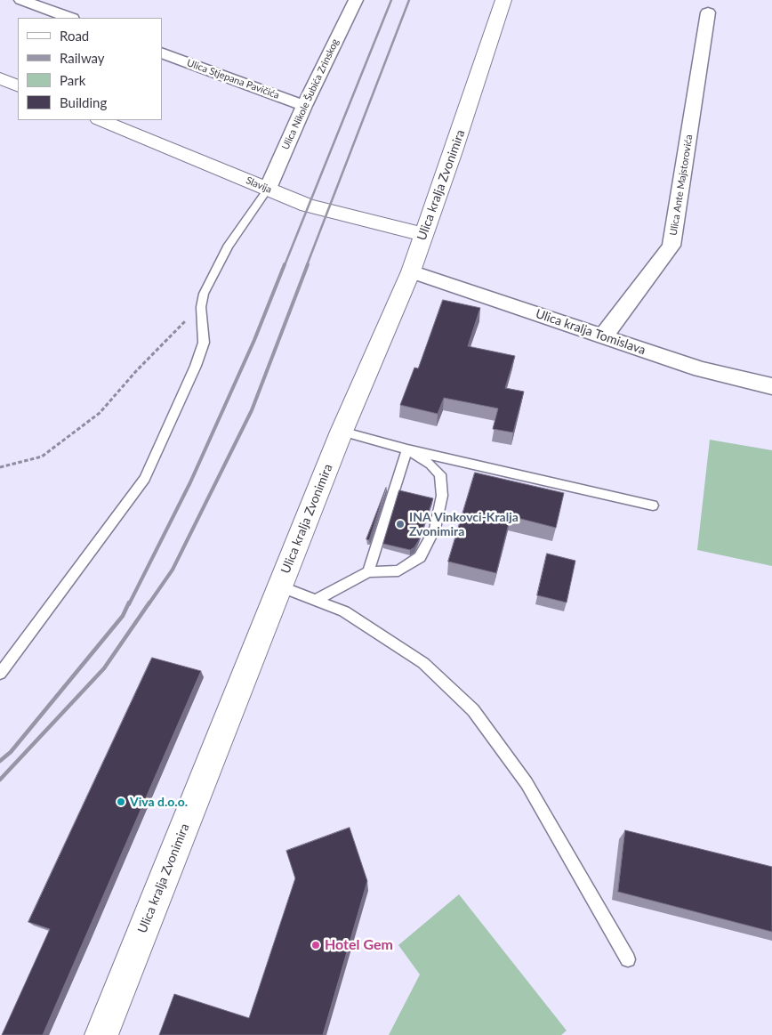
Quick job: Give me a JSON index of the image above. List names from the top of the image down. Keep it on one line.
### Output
{"streets":{"main road":["Slavija","Ulica kralja Zvonimira"],"street":["Ulica Stjepana Pavičića","Ulica Nikole Šubića Zrinskog","Ulica Ante Majstorovića","Ulica kralja Tomislava"]},"crossings":[["Ulica Stjepana Pavičića","Ulica Nikole Šubića Zrinskog"],["Ulica Nikole Šubića Zrinskog","Slavija"],["Slavija","Ulica kralja Zvonimira"],["Ulica kralja Zvonimira","Ulica kralja Tomislava"],["Ulica Ante Majstorovića","Ulica kralja Tomislava"]],"places":["INA Vinkovci-Kralja Zvonimira","Viva d.o.o.","Hotel Gem"],"legend":["Road","Railway","Park","Building"]}
